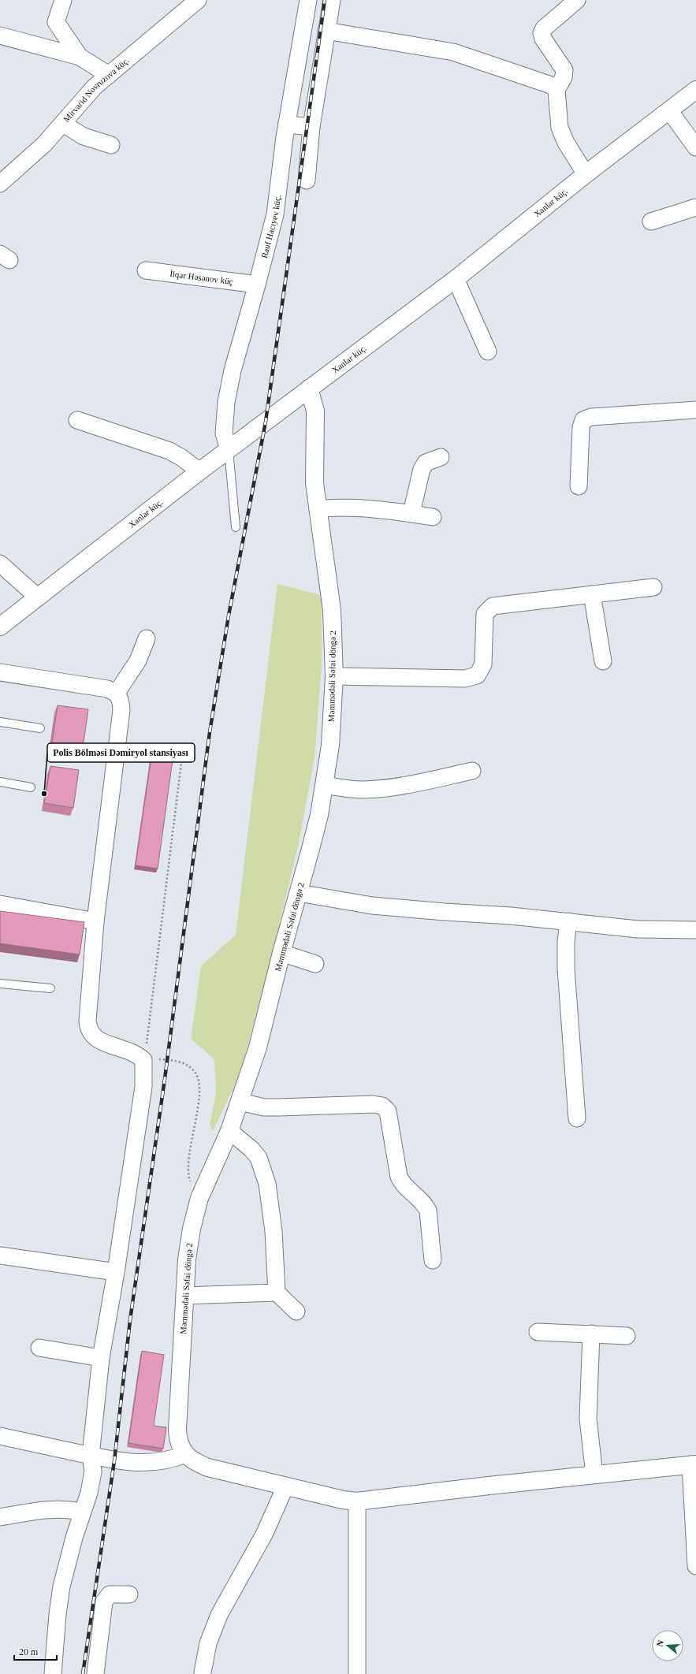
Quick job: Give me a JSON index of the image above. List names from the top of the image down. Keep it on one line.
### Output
{"streets":{"street":["Mirvarid Novruzova küç.","Xanlar küç.","Rauf Hacıyev küç.","İlqar Həsənov küç","Məmmədəli Səfai döngə 2"]},"crossings":[["Xanlar küç.","Rauf Hacıyev küç."],["Xanlar küç.","Məmmədəli Səfai döngə 2"],["Rauf Hacıyev küç.","İlqar Həsənov küç"]],"places":["Polis Bölməsi Dəmiryol stansiyası"],"scale_bar":"20 m","north":"left"}
